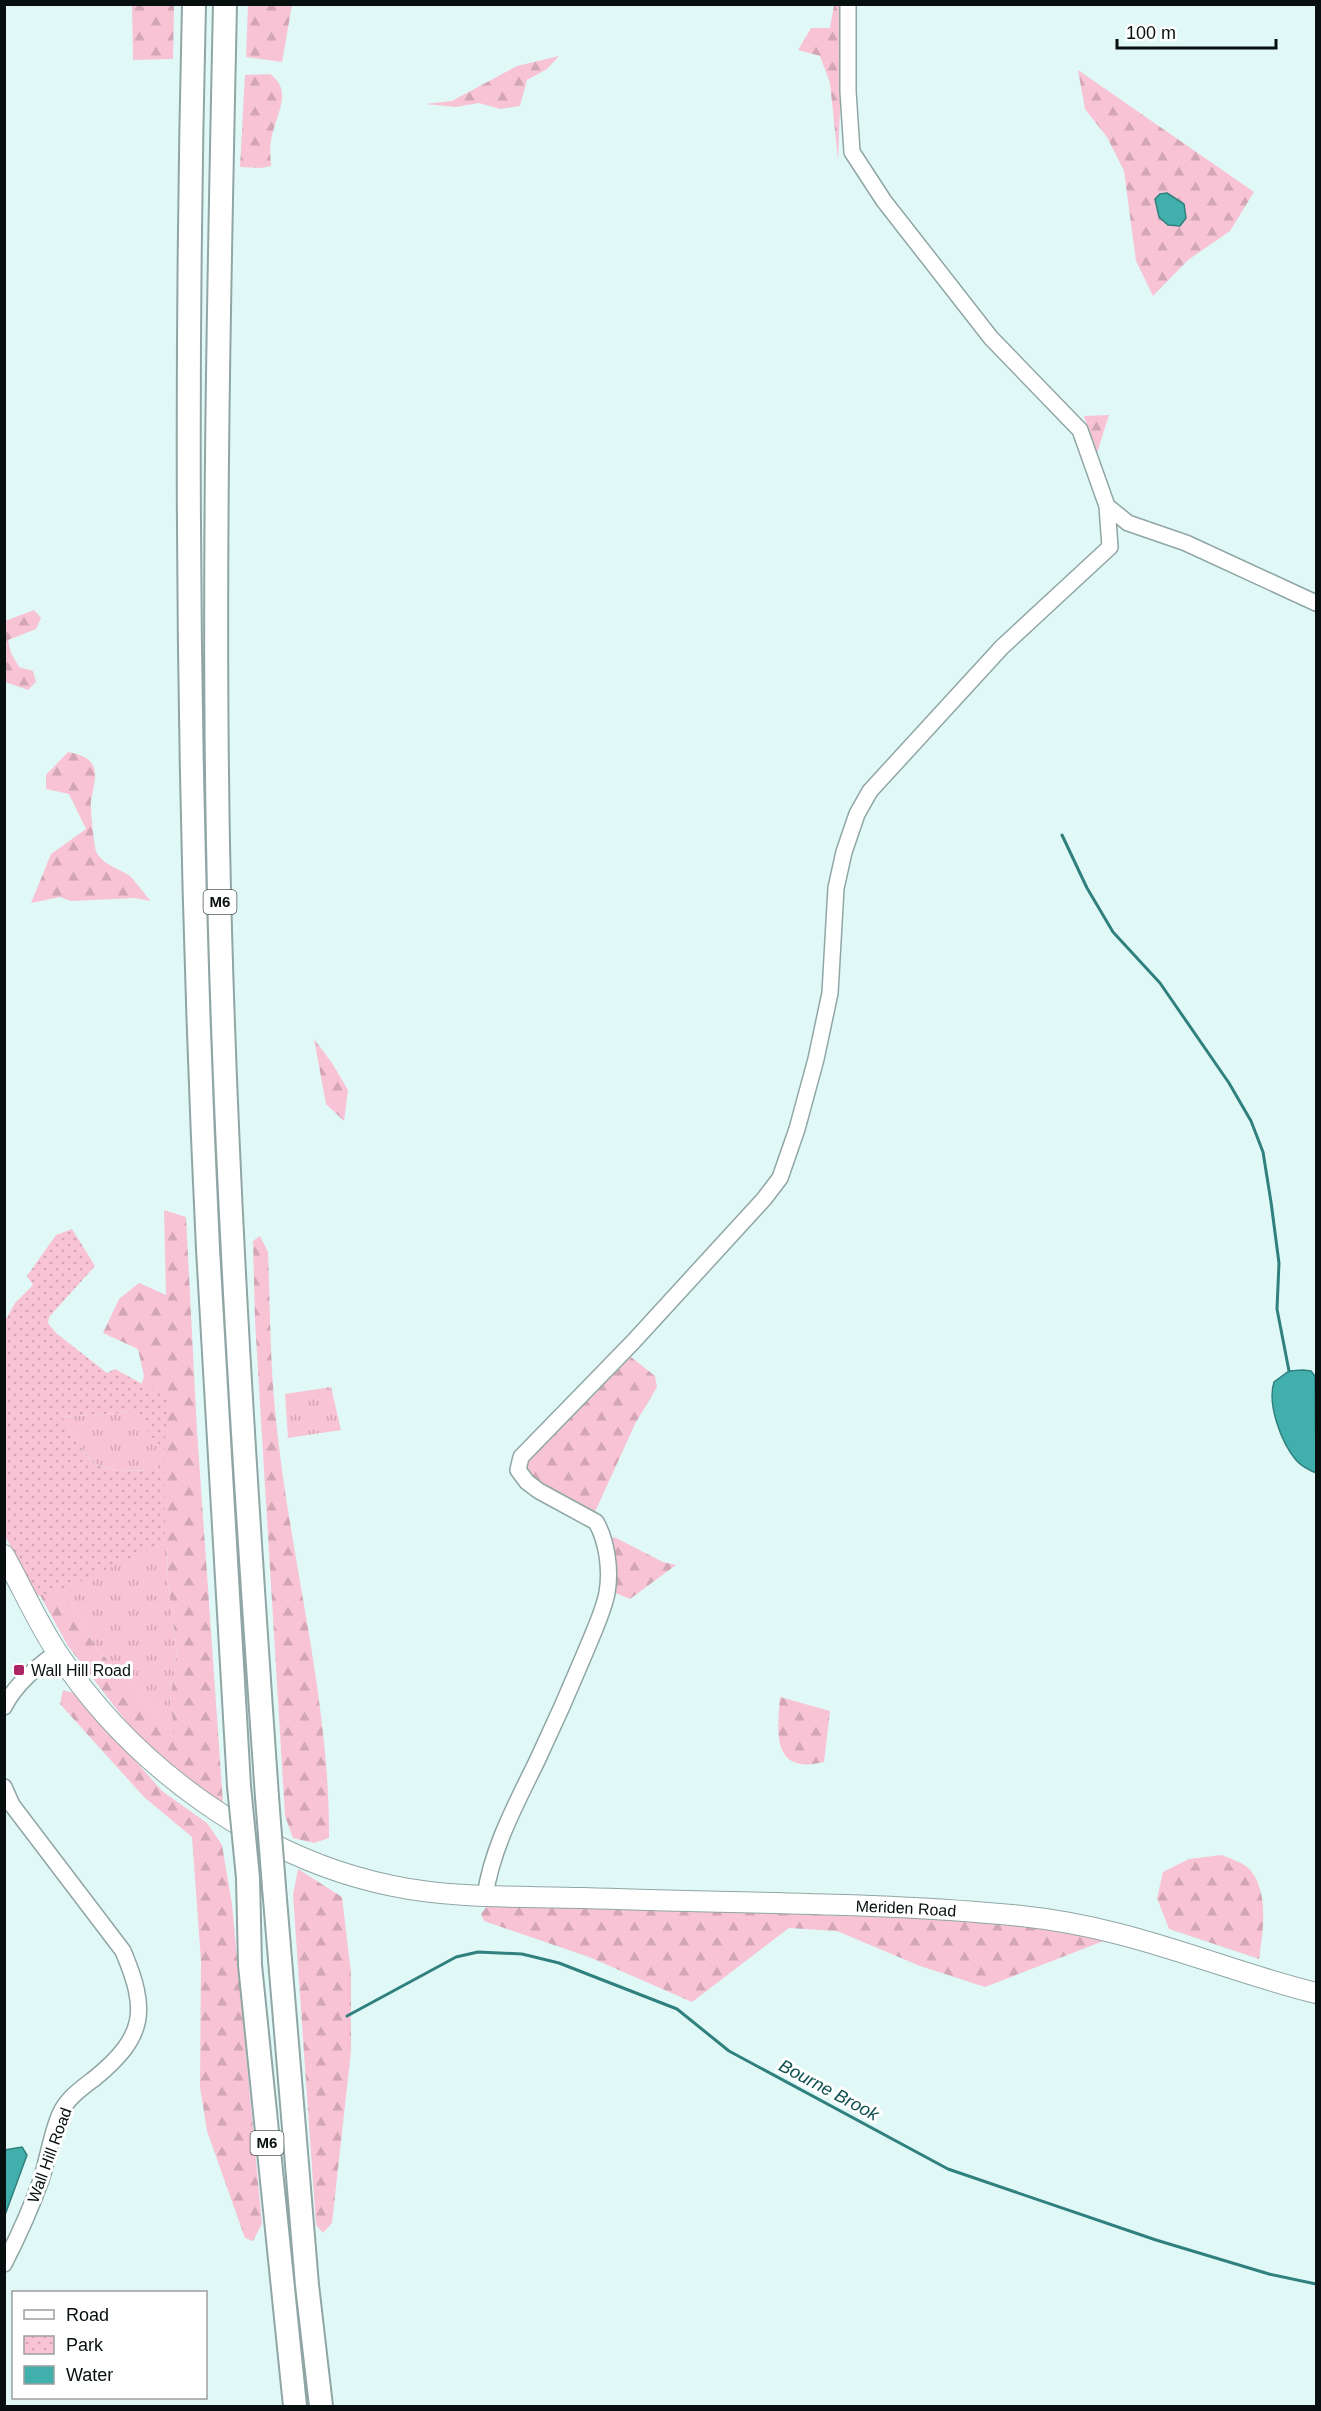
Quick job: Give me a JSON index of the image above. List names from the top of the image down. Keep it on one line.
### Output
{"streets":{"highway":["M6"],"main road":["Meriden Road"],"street":["Wall Hill Road"]},"water":["Bourne Brook"],"places":{"transit":["Wall Hill Road"]},"legend":["Road","Park","Water"],"scale_bar":"100 m"}
